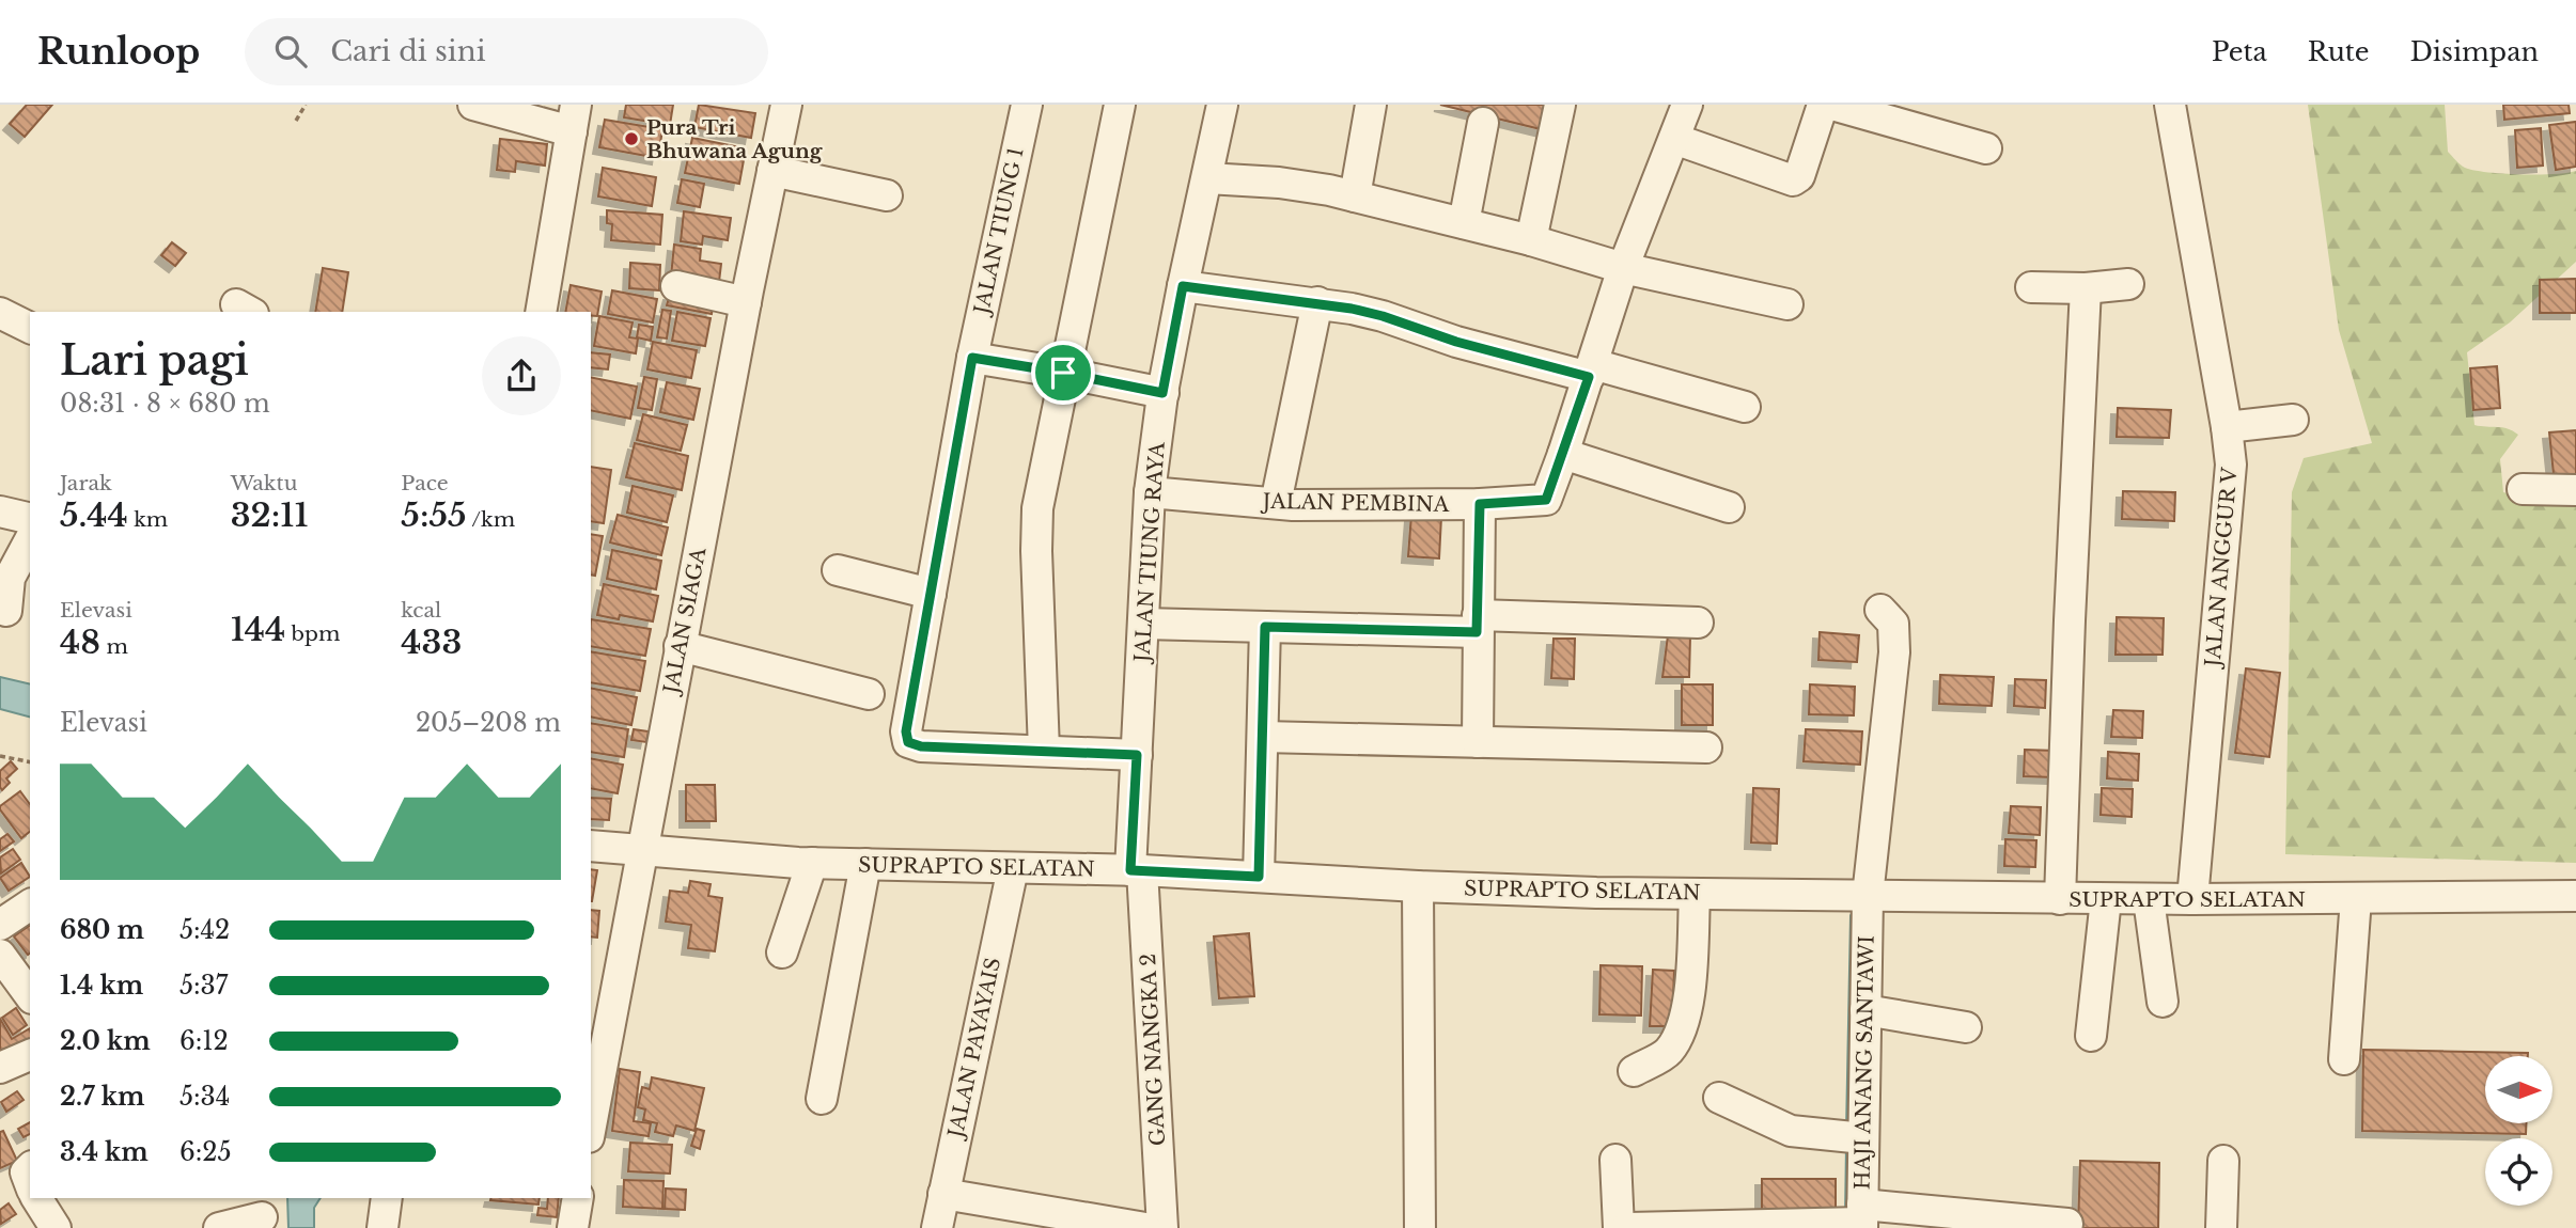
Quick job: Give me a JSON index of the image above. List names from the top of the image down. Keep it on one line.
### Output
{"streets":{"street":["JALAN TIUNG 1","JALAN PEMBINA","JALAN TIUNG RAYA","JALAN ANGGUR V","JALAN SIAGA","SUPRAPTO SELATAN","JALAN PAYAYAIS","GANG NANGKA 2","HAJI ANANG SANTAWI"]},"crossings":[["JALAN PEMBINA","JALAN TIUNG RAYA"],["JALAN TIUNG RAYA","SUPRAPTO SELATAN"],["JALAN TIUNG RAYA","GANG NANGKA 2"],["JALAN ANGGUR V","SUPRAPTO SELATAN"],["JALAN SIAGA","SUPRAPTO SELATAN"],["SUPRAPTO SELATAN","JALAN PAYAYAIS"],["SUPRAPTO SELATAN","GANG NANGKA 2"],["SUPRAPTO SELATAN","HAJI ANANG SANTAWI"]],"places":["Pura Tri Bhuwana Agung"],"north":"right","page":{"header":"Runloop","search":"Cari di sini","nav":["Peta","Rute","Disimpan"],"heading":["Lari pagi","08:31 · 8 × 680 m"],"stats":[["Jarak","5.44 km"],["Waktu","32:11"],["Pace","5:55 /km"],["Elevasi","48 m"],["144 bpm"],["kcal","433"]],"chart":["Elevasi","205–208 m"],"list":[{"name":"680 m","note":"5:42"},{"name":"1.4 km","note":"5:37"},{"name":"2.0 km","note":"6:12"},{"name":"2.7 km","note":"5:34"},{"name":"3.4 km","note":"6:25"}]}}
